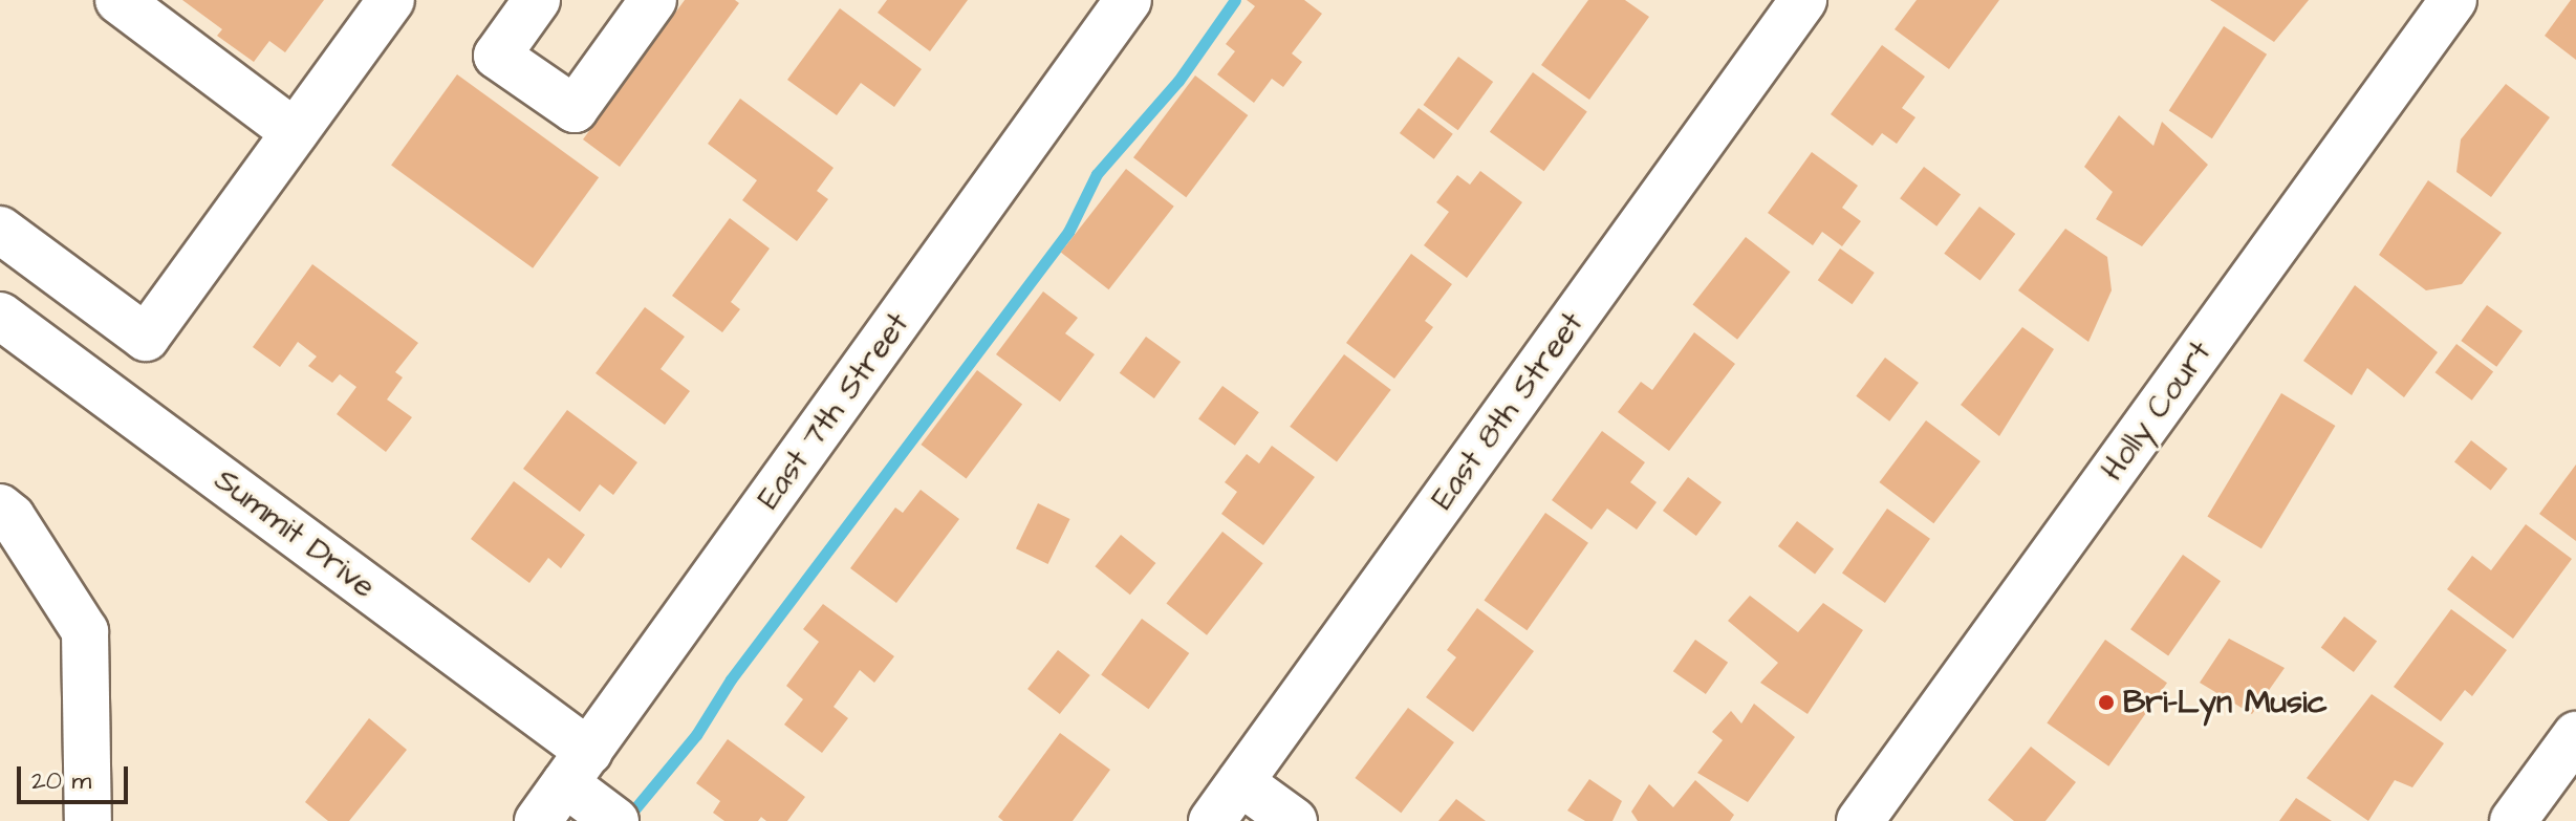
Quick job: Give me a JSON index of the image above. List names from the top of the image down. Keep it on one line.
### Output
{"streets":{"street":["East 7th Street","East 8th Street","Holly Court","Summit Drive"]},"crossings":[["East 7th Street","Summit Drive"]],"places":["Bri-Lyn Music"],"scale_bar":"20 m"}
